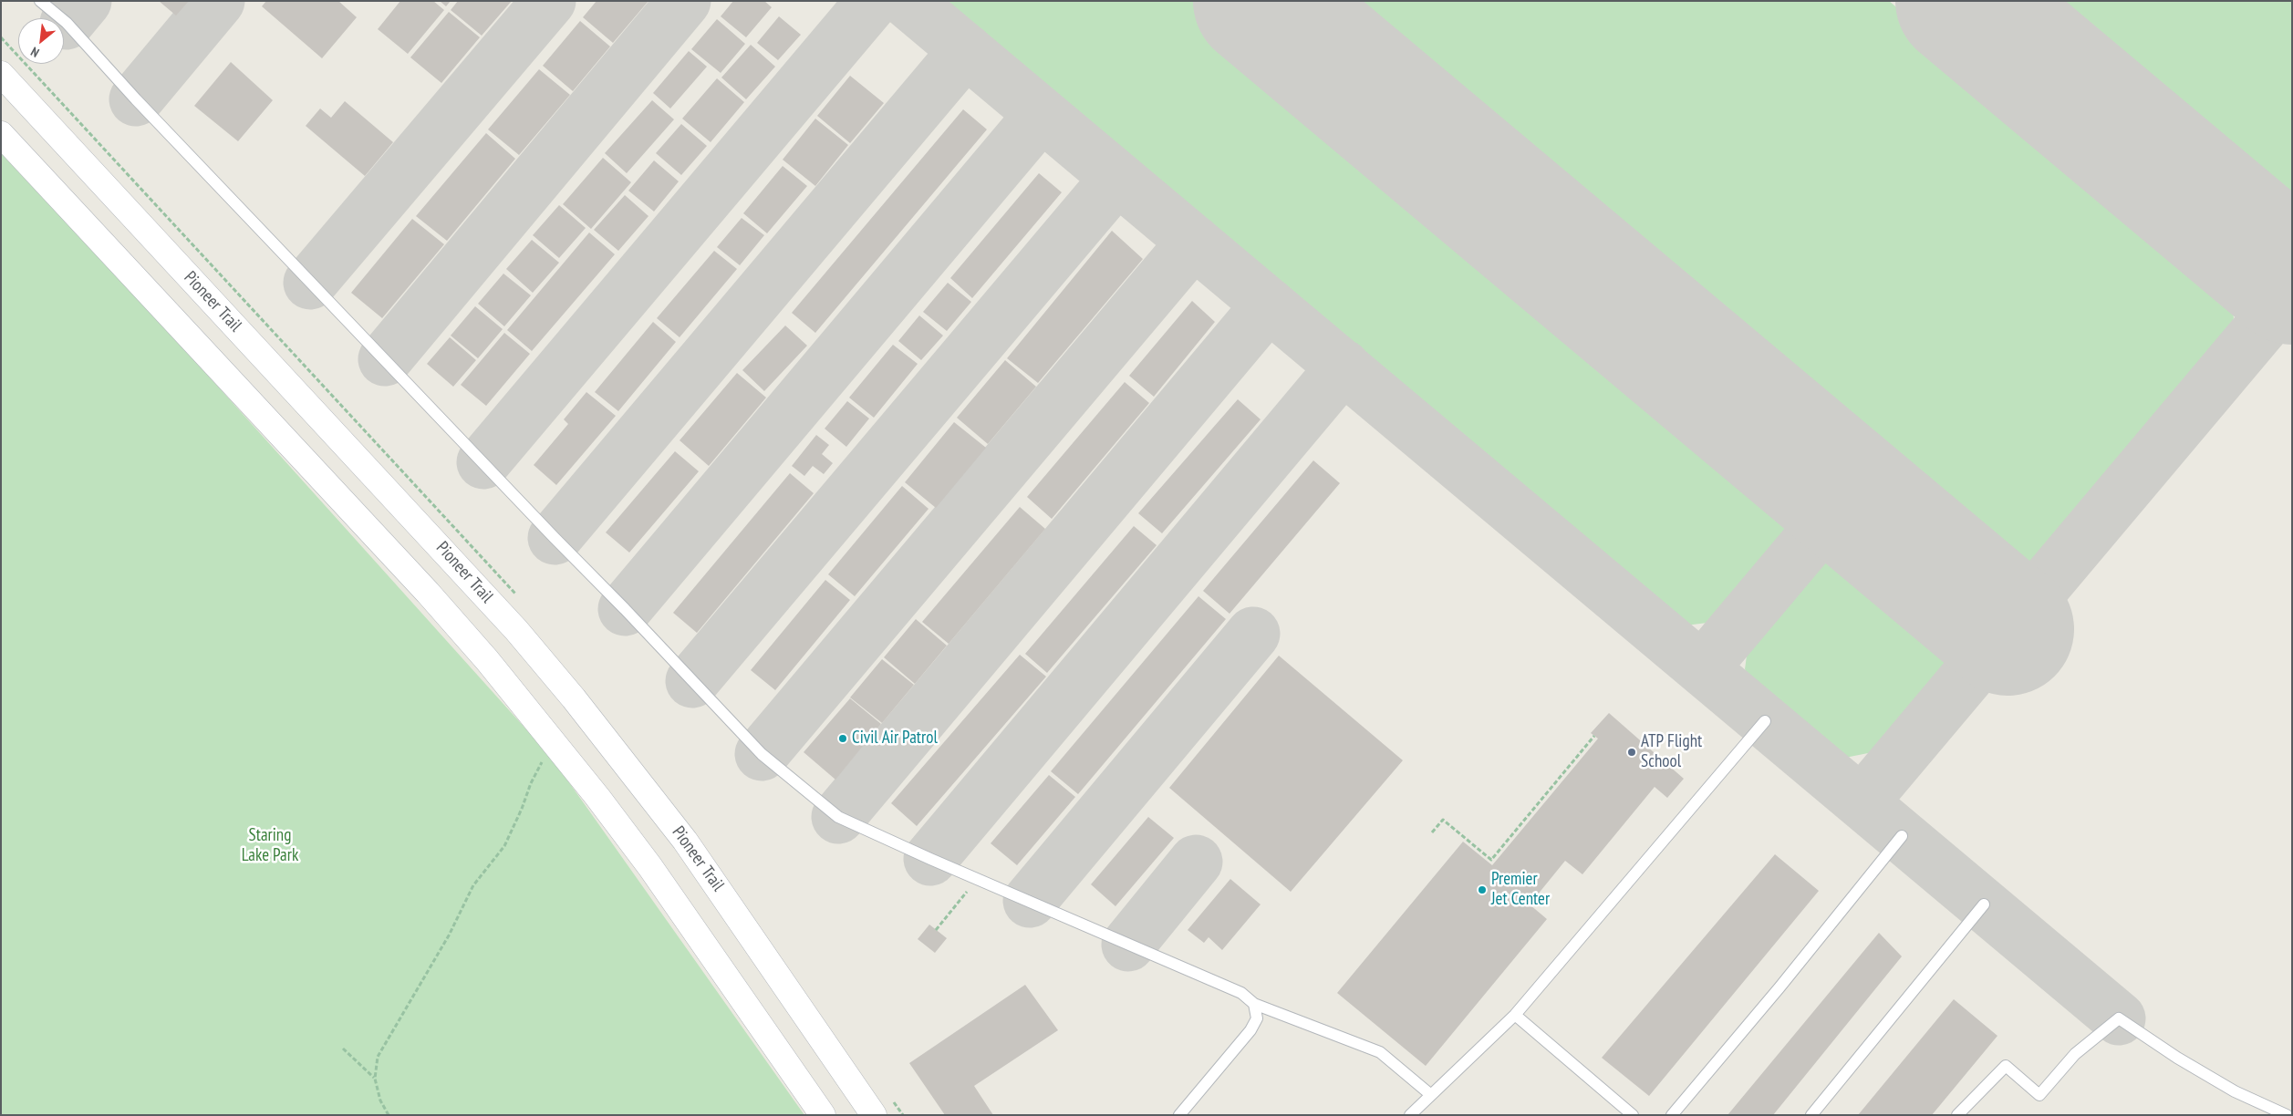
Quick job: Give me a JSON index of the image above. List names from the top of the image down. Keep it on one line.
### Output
{"streets":{"main road":["Pioneer Trail"]},"parks":["Staring Lake Park"],"places":["Civil Air Patrol","ATP Flight School","Premier Jet Center"],"north":"bottom left"}
